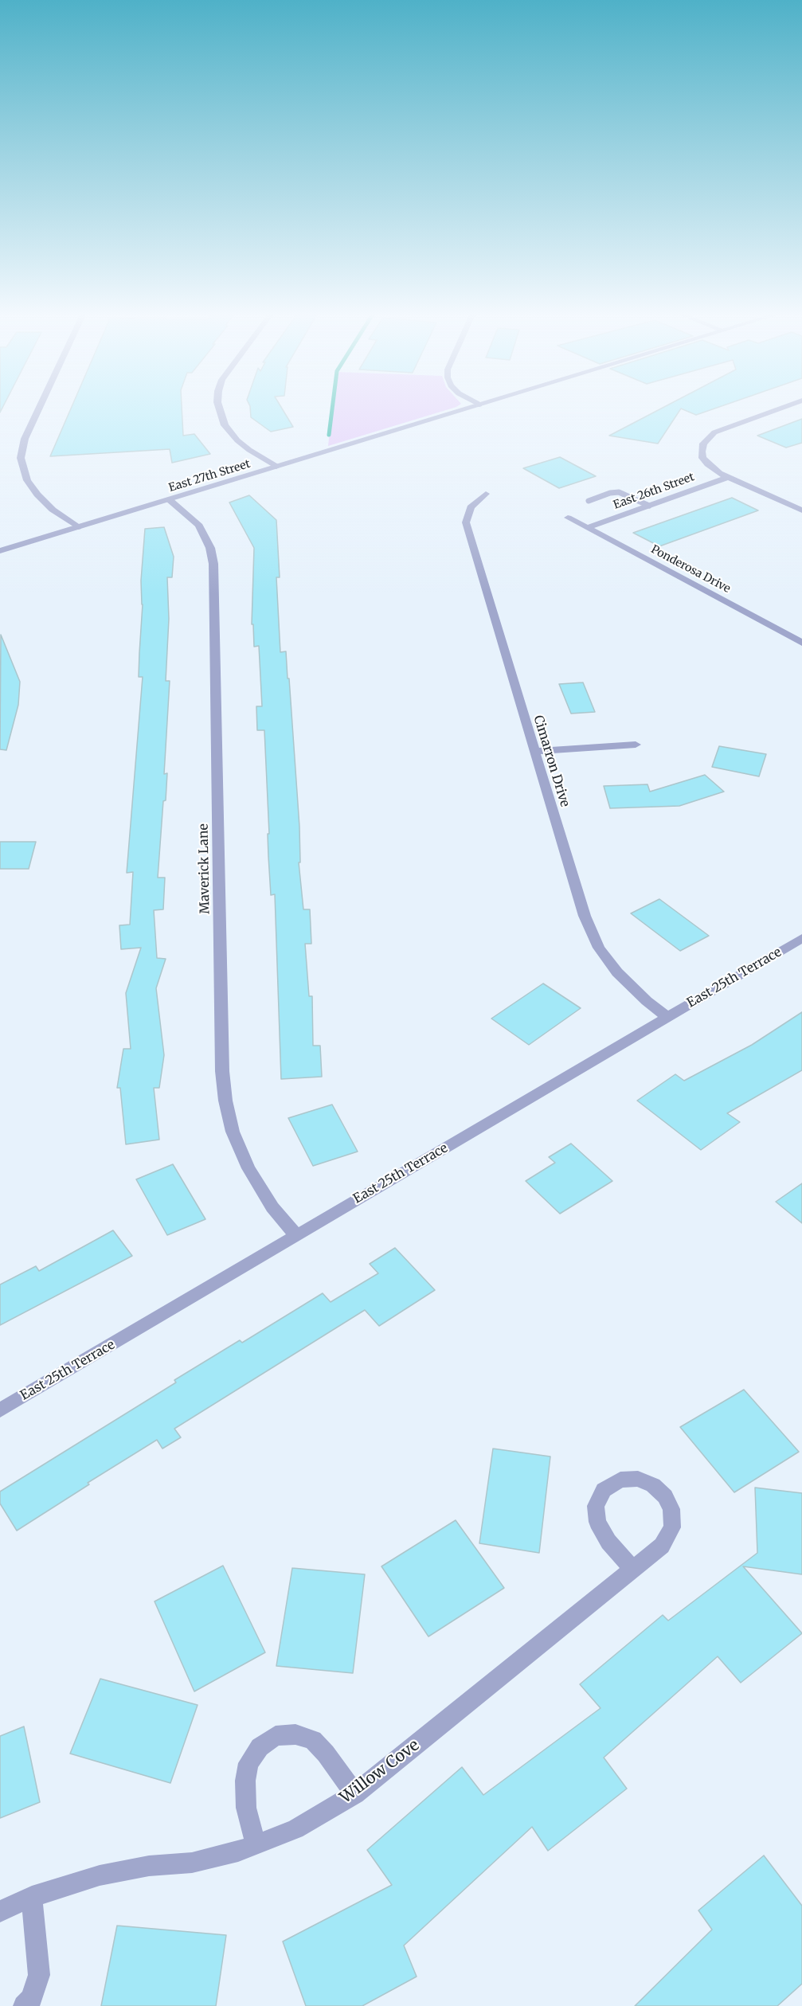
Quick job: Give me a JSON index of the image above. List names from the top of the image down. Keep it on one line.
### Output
{"streets":{"street":["East 27th Street","East 26th Street","Ponderosa Drive","Cimarron Drive","Maverick Lane","East 25th Terrace","Willow Cove"]},"crossings":[["East 27th Street","Maverick Lane"],["East 26th Street","Ponderosa Drive"],["Cimarron Drive","East 25th Terrace"],["Maverick Lane","East 25th Terrace"]]}
